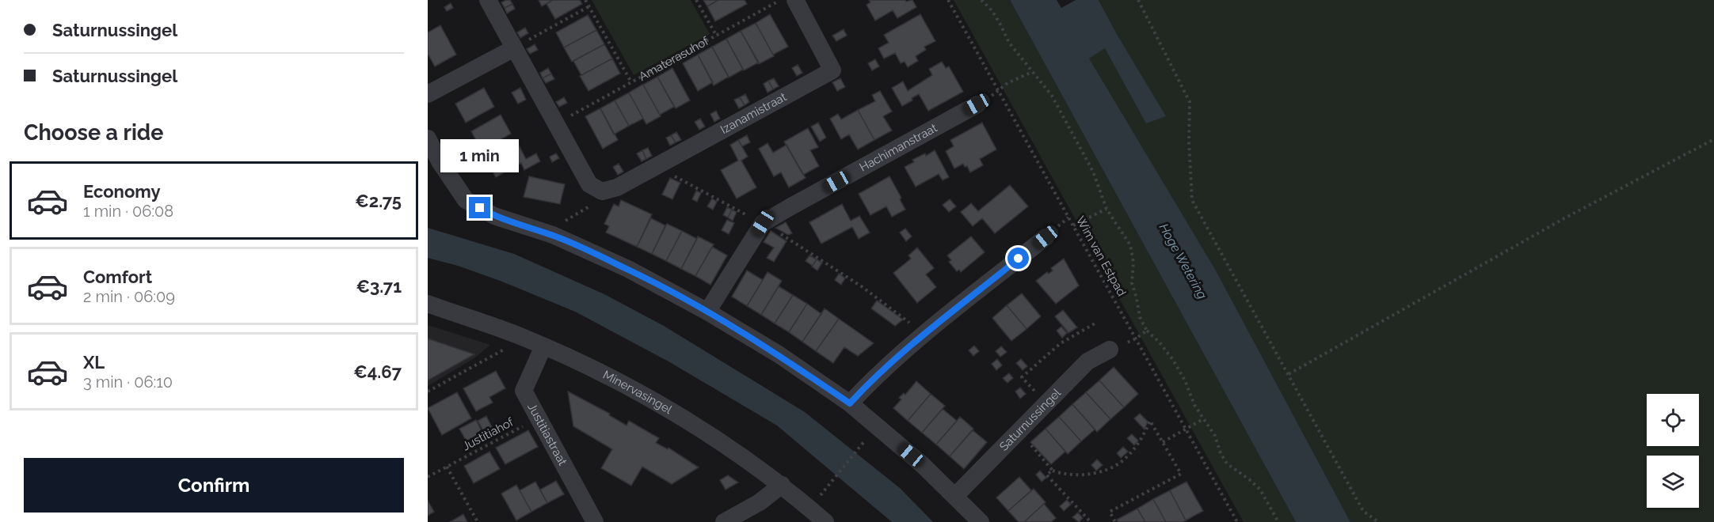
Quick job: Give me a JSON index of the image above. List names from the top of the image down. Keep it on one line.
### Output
{"streets":{"street":["Izanamistraat","Hachimanstraat","Minervasingel","Saturnussingel","Justitiastraat"],"path":["Amaterasuhof","Wim van Estpad","Justitiahof"]},"crossings":[["Minervasingel","Justitiastraat"],["Justitiahof","Justitiastraat"]],"water":["Hoge Wetering"],"page":{"banner":["Saturnussingel","Saturnussingel"],"heading":"Choose a ride","bubble":"1 min","list":[{"name":"Economy","note":"1 min · 06:08","value":"€2.75"},{"name":"Comfort","note":"2 min · 06:09","value":"€3.71"},{"name":"XL","note":"3 min · 06:10","value":"€4.67"}],"buttons":"Confirm"}}
